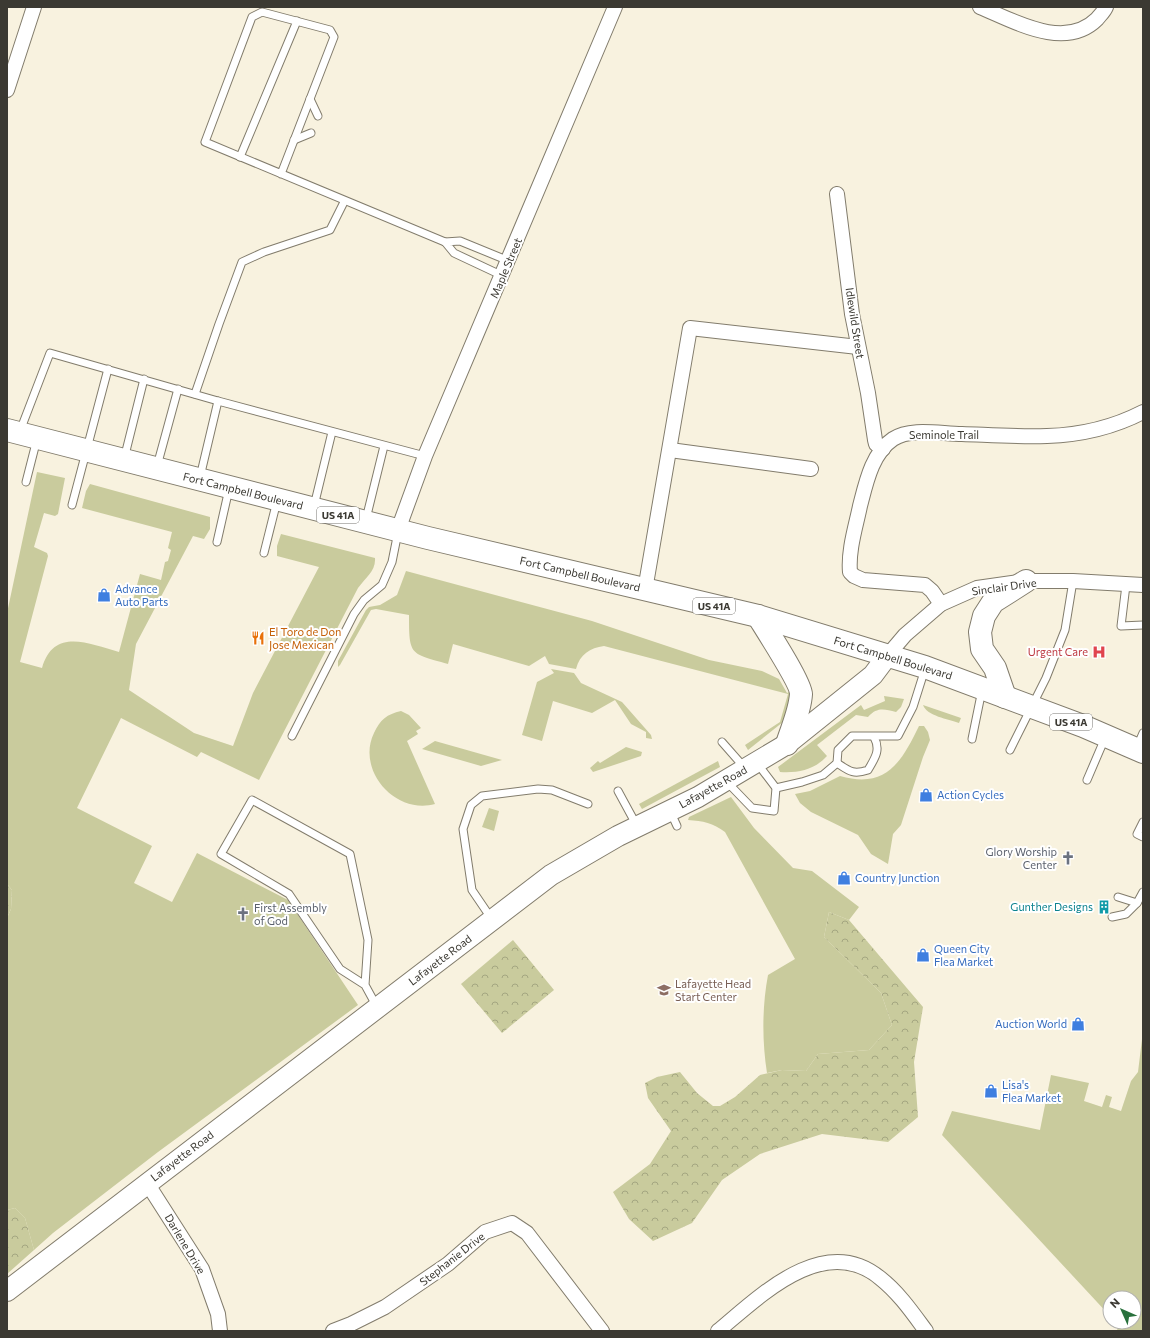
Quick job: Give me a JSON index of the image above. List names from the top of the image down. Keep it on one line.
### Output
{"streets":{"highway":["Fort Campbell Boulevard","US 41A"],"main road":["Lafayette Road"],"street":["Maple Street","Idlewild Street","Seminole Trail","Sinclair Drive","Darlene Drive","Stephanie Drive"]},"crossings":[["Maple Street","Fort Campbell Boulevard"],["Idlewild Street","Seminole Trail"],["Seminole Trail","Sinclair Drive"],["Fort Campbell Boulevard","Sinclair Drive"],["Fort Campbell Boulevard","Lafayette Road"],["Sinclair Drive","Lafayette Road"],["Lafayette Road","Darlene Drive"]],"places":{"shop":["Advance Auto Parts","Action Cycles","Country Junction","Queen City Flea Market","Auction World","Lisa's Flea Market"],"restaurant":["El Toro de Don Jose Mexican"],"hospital":["Urgent Care"],"church":["Glory Worship Center","First Assembly of God"],"building":["Gunther Designs"],"school or university":["Lafayette Head Start Center"]},"north":"top left"}
